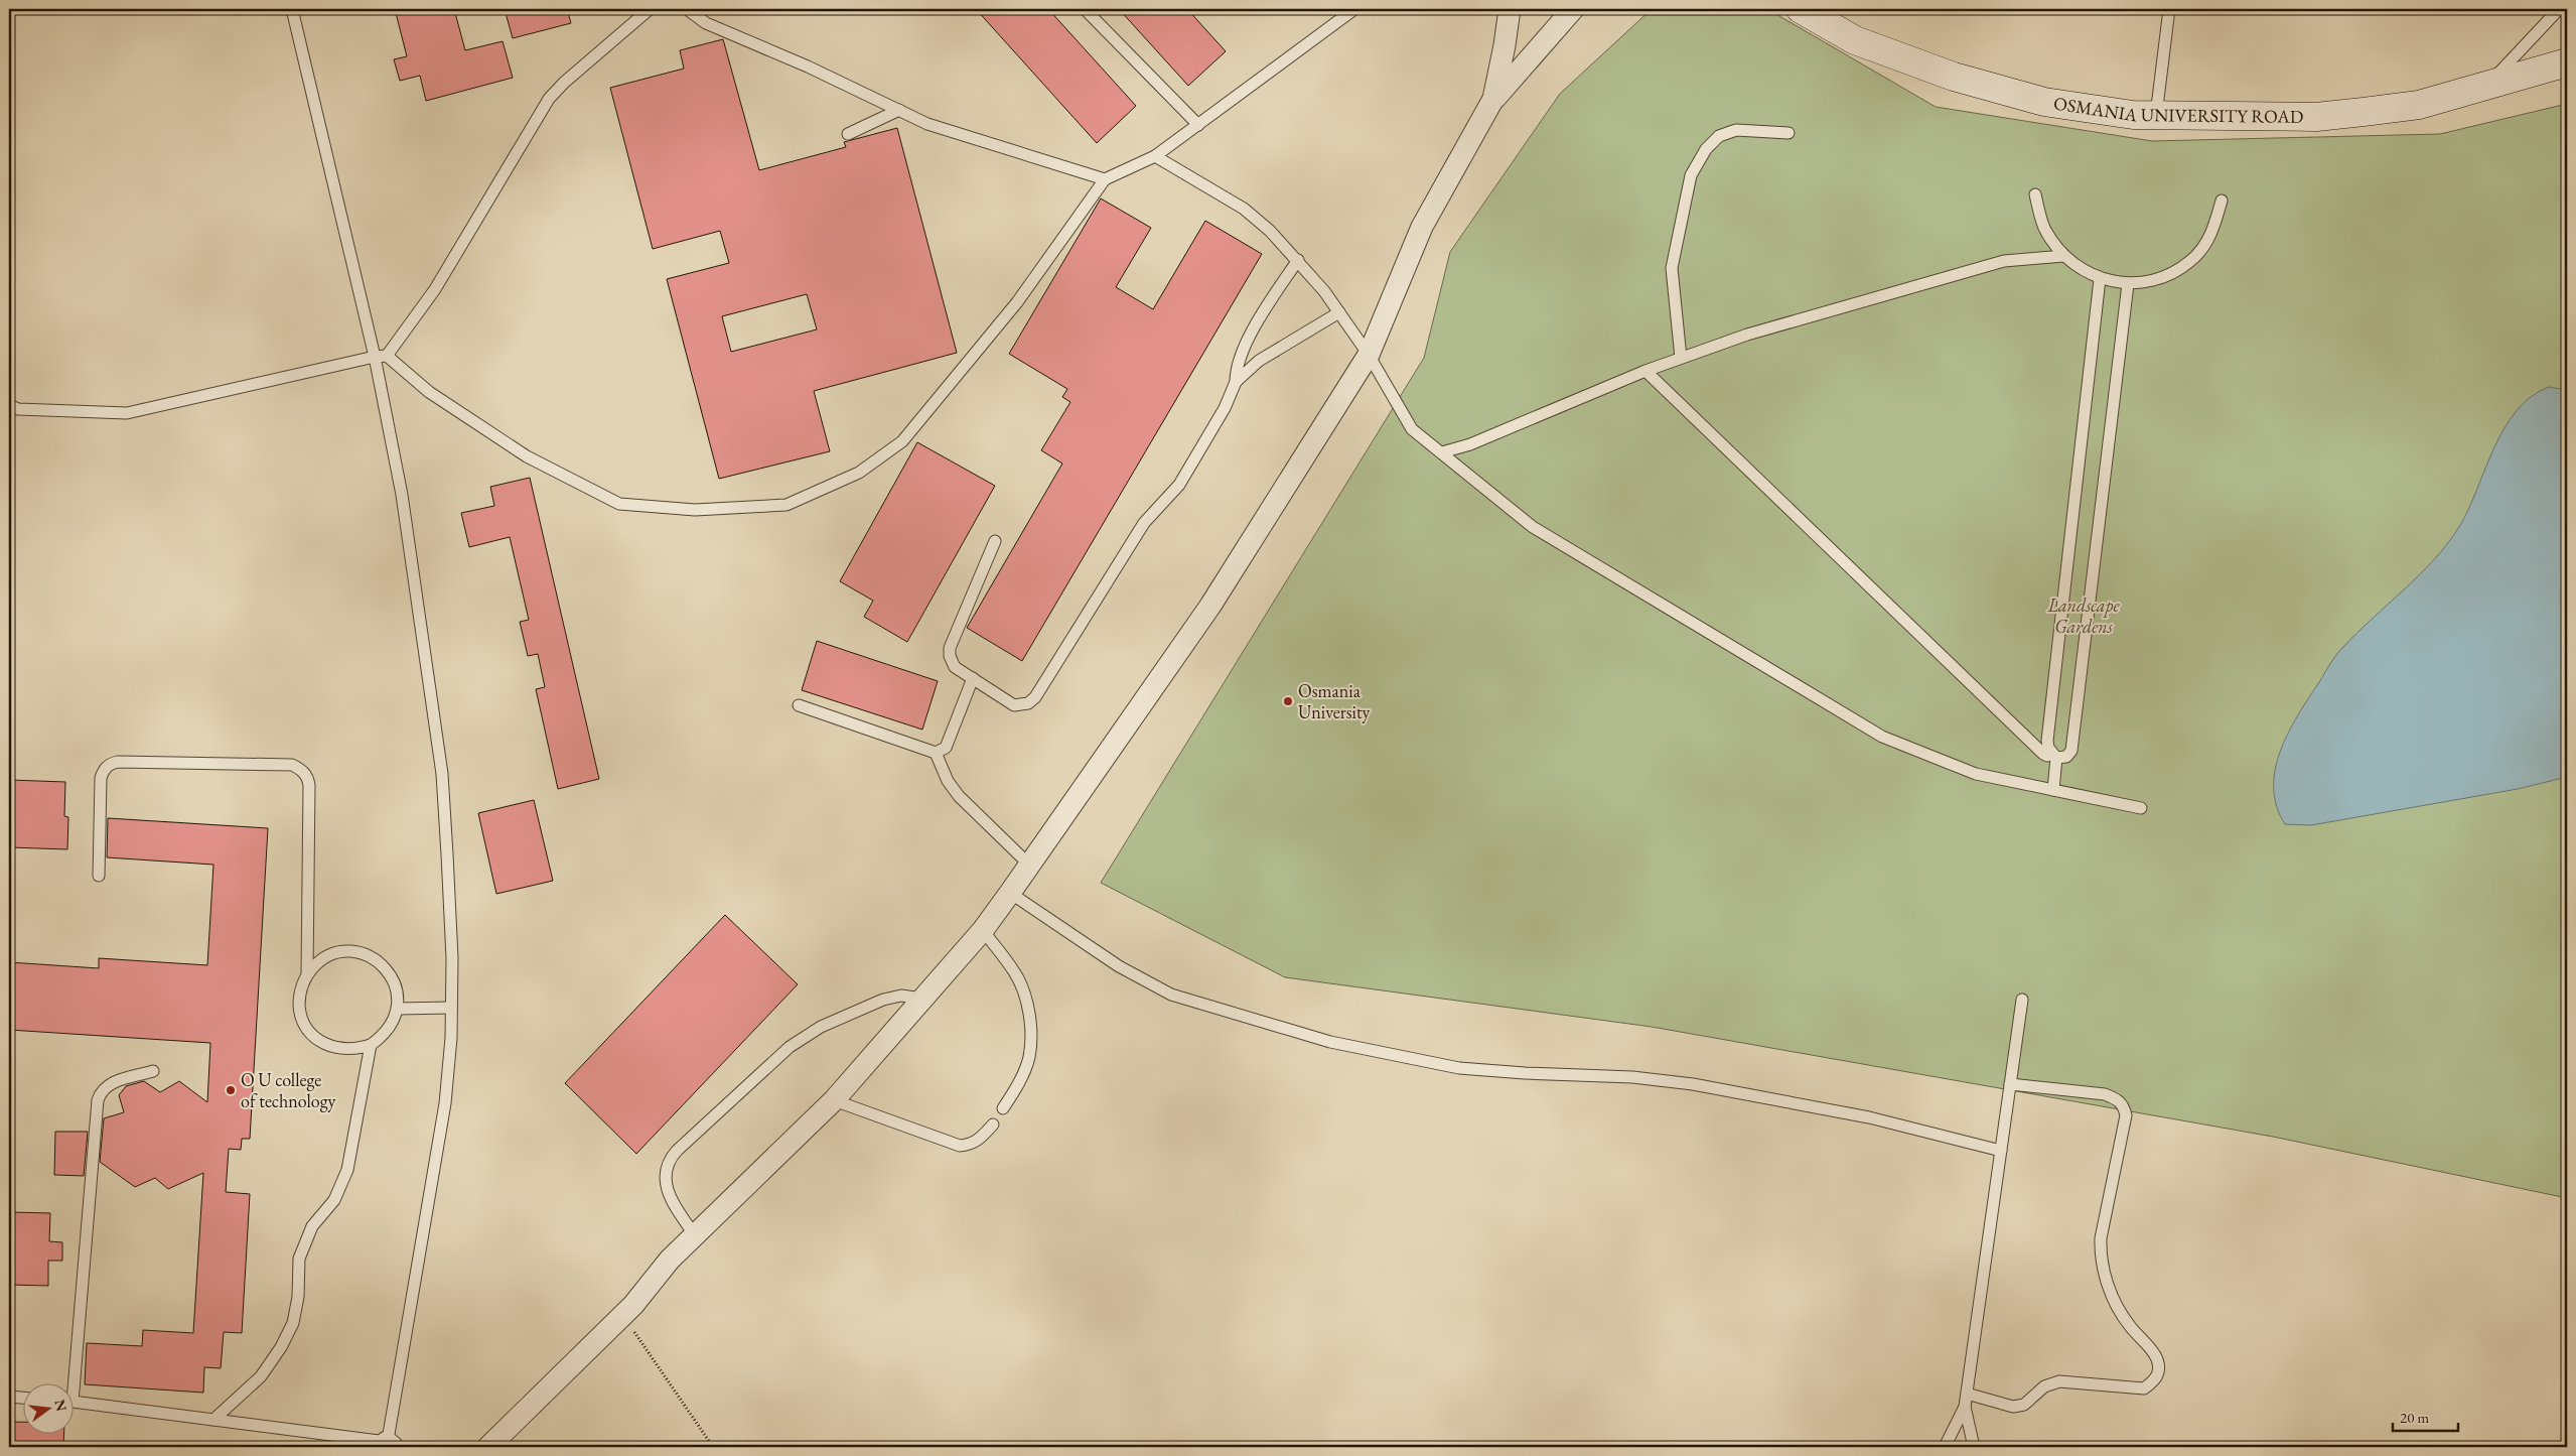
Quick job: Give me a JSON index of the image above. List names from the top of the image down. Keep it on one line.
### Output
{"streets":{"main road":["OSMANIA UNIVERSITY ROAD"]},"parks":["Landscape Gardens"],"places":["Osmania University","O U college of technology"],"scale_bar":"20 m","north":"right"}
